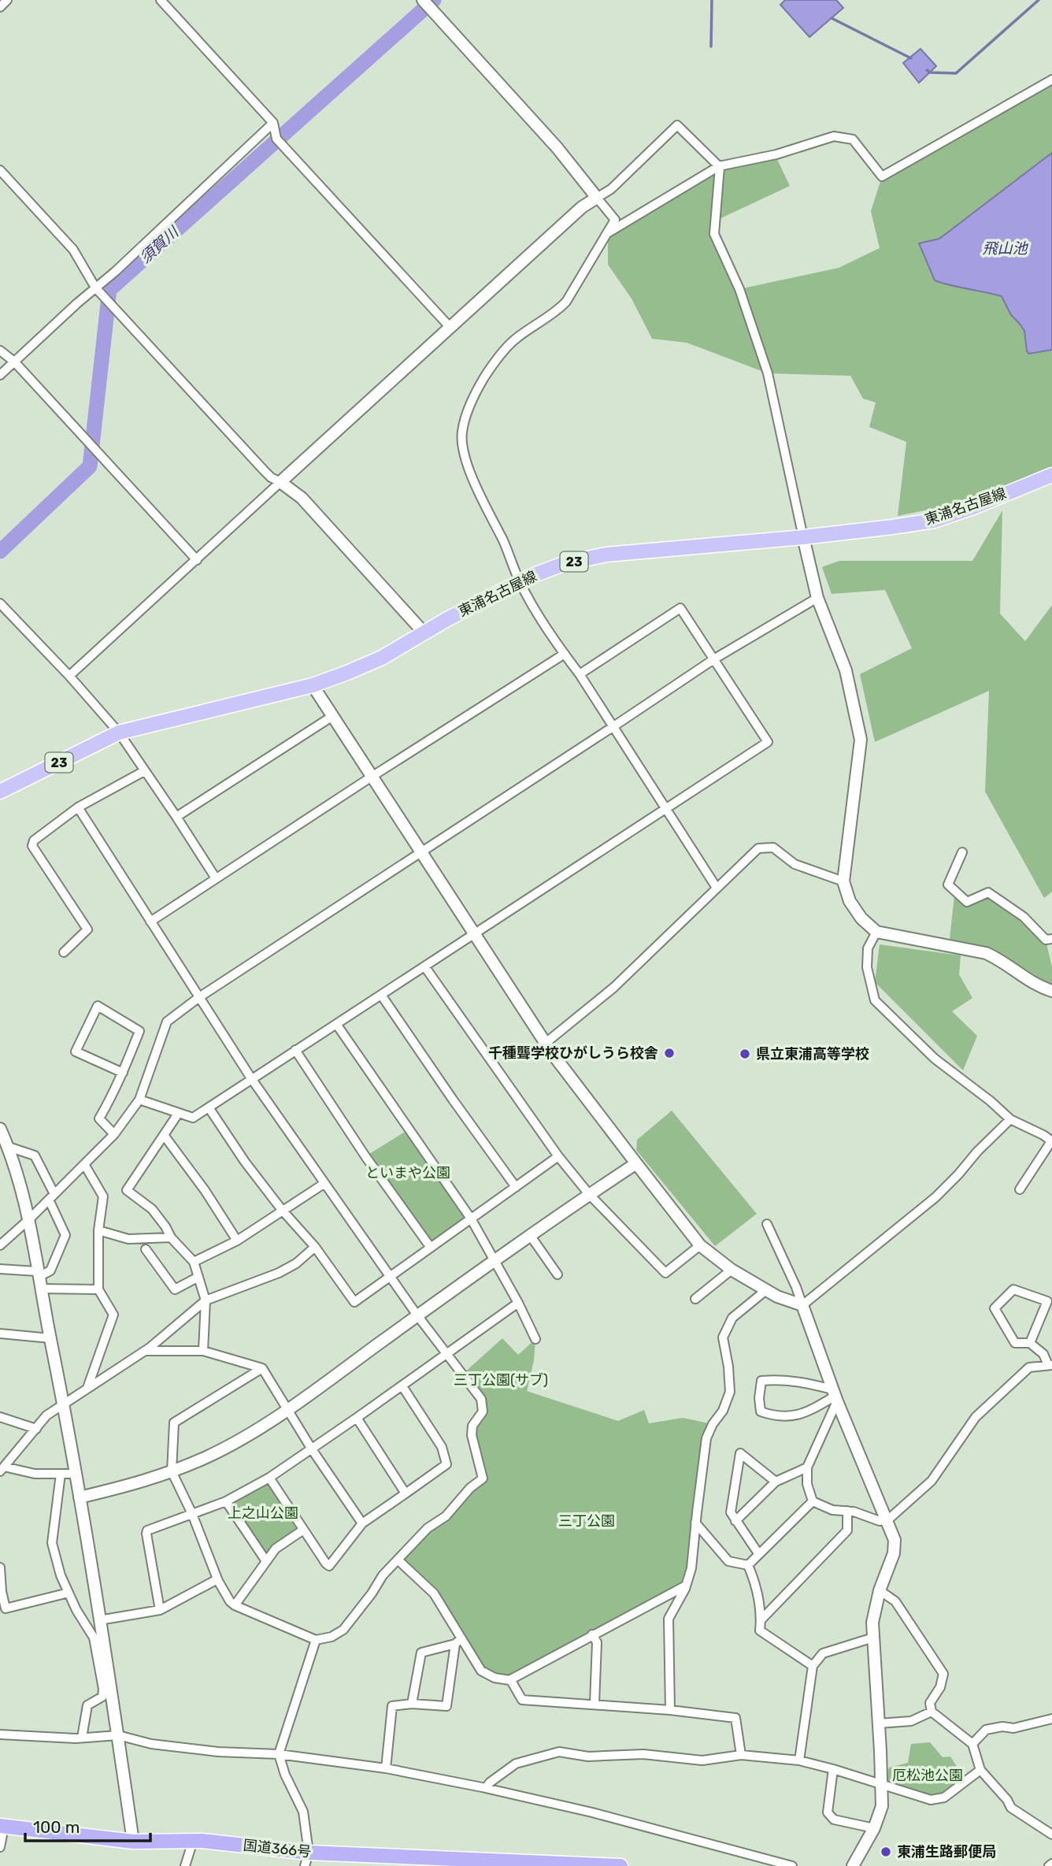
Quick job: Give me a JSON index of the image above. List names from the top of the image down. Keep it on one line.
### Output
{"streets":{"highway":["国道366号"],"main road":["東浦名古屋線","23"]},"water":["須賀川","飛山池"],"parks":["といまや公園","三丁公園(サブ)","上之山公園","三丁公園","厄松池公園"],"places":["千種聾学校ひがしうら校舎","県立東浦高等学校","東浦生路郵便局"],"scale_bar":"100 m"}
